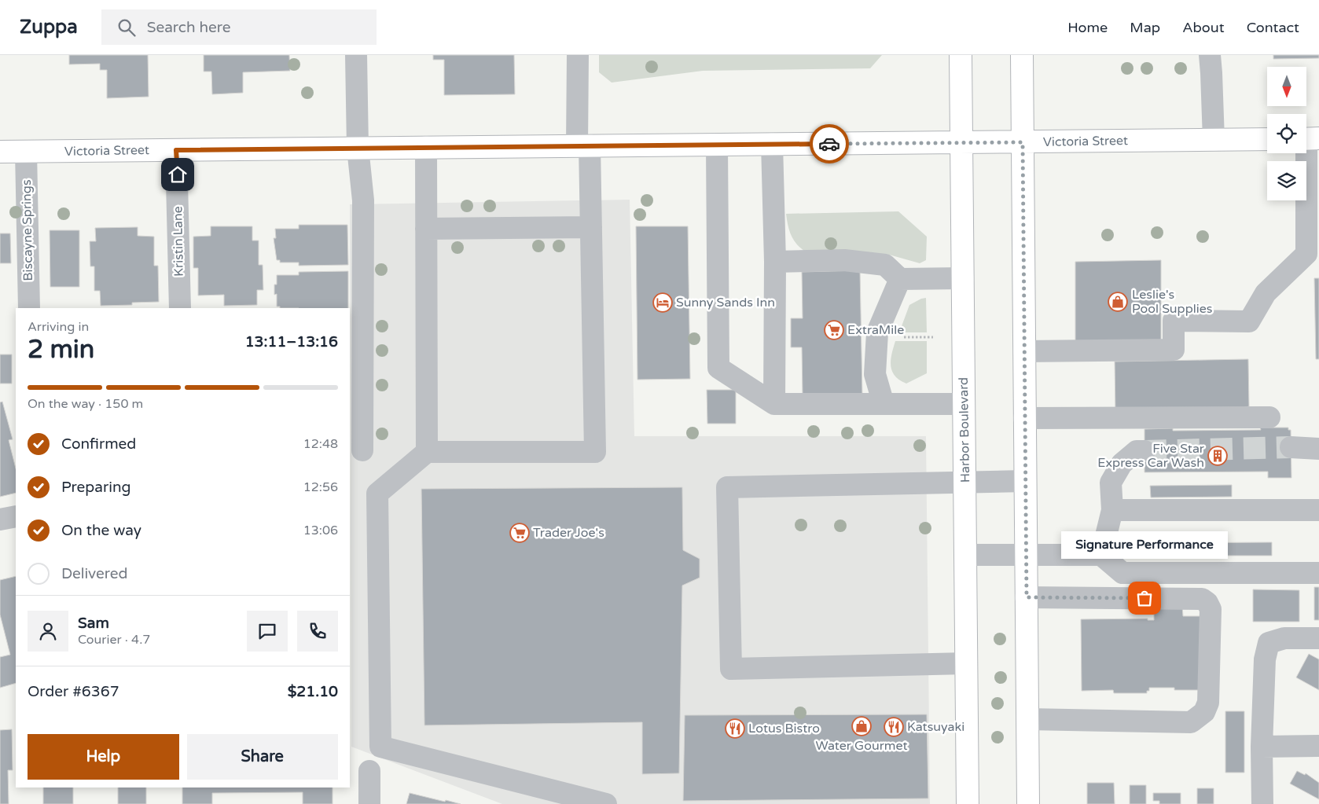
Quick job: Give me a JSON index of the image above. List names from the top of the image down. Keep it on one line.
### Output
{"streets":{"main road":["Victoria Street","Harbor Boulevard"],"street":["Biscayne Springs","Kristin Lane"]},"crossings":[["Victoria Street","Biscayne Springs"],["Victoria Street","Kristin Lane"],["Victoria Street","Harbor Boulevard"]],"places":{"shop":["Leslie's Pool Supplies","Water Gourmet"],"hotel":["Sunny Sands Inn"],"supermarket":["ExtraMile","Trader Joe's"],"building":["Five Star Express Car Wash"],"other":["Signature Performance"],"restaurant":["Katsuyaki","Lotus Bistro"]},"north":"bottom","page":{"header":"Zuppa","search":"Search here","nav":["Home","Map","About","Contact"],"heading":["2 min","Arriving in","13:11–13:16"],"panel":["Sam","Courier · 4.7","Order #6367","$21.10"],"bar":"On the way · 150 m","list":[["Confirmed","12:48"],["Preparing","12:56"],["On the way","13:06"],"Delivered"],"bubble":"Signature Performance","buttons":["Help","Share"]}}
